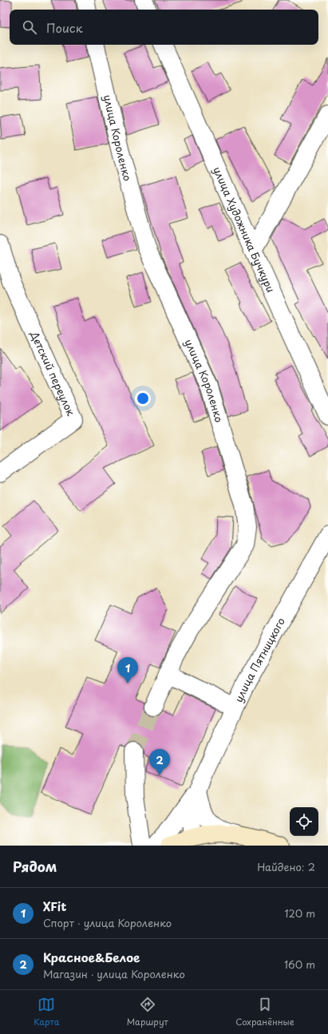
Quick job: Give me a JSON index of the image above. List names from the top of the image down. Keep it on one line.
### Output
{"streets":{"street":["улица Короленко","улица Художника Бучкури","Детский переулок","улица Пятницкого"]},"page":{"search":"Поиск","pins":["1","2"],"heading":["Рядом","Найдено: 2"],"list":[{"mark":"1","name":"XFit","note":"Спорт · улица Короленко","value":"120 m"},{"mark":"2","name":"Красное&Белое","note":"Магазин · улица Короленко","value":"160 m"}],"nav":["Карта","Маршрут","Сохранённые"]}}
